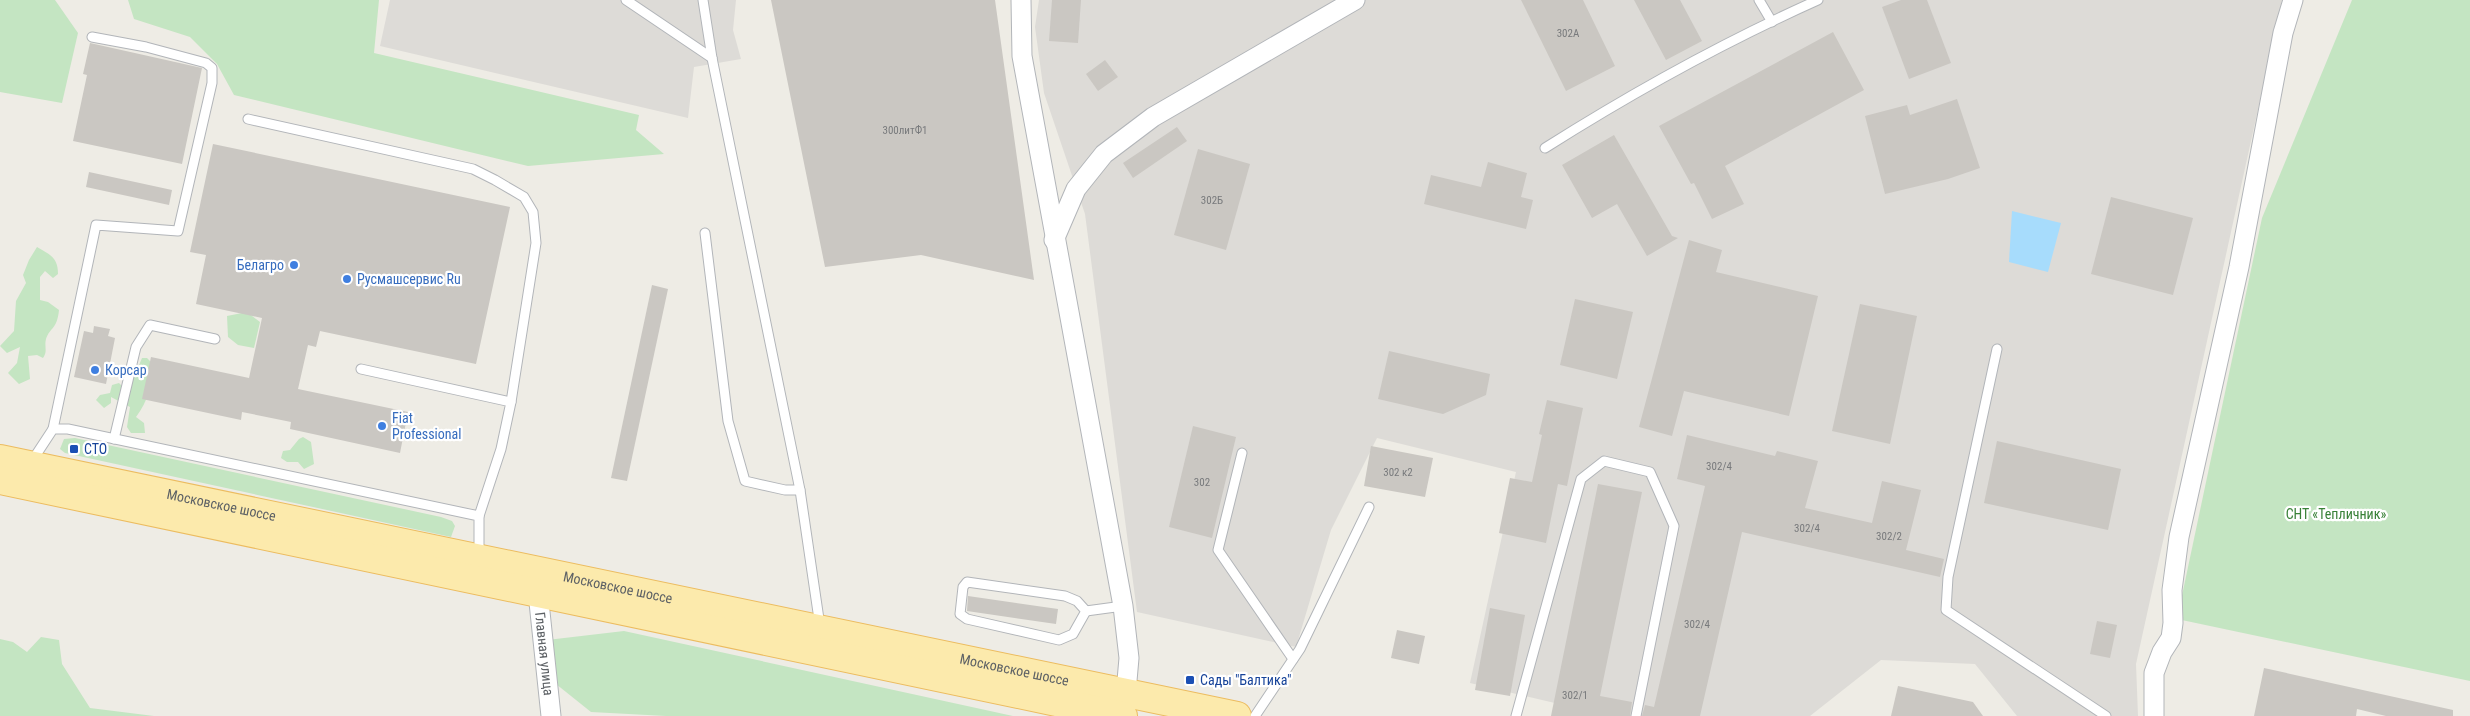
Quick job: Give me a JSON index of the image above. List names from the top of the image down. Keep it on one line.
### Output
{"streets":{"main road":["Московское шоссе"],"street":["Главная улица"]},"crossings":[["Московское шоссе","Главная улица"]],"parks":["СНТ «Тепличник»"],"places":{"other":["Белагро","Русмашсервис Ru","Корсар","Fiat Professional"],"transit":["СТО","Сады \"Балтика\""]},"house_numbers":["302А","300литФ1","302Б","302/4","302 к2","302","302/4","302/2","302/4","302/1"]}
